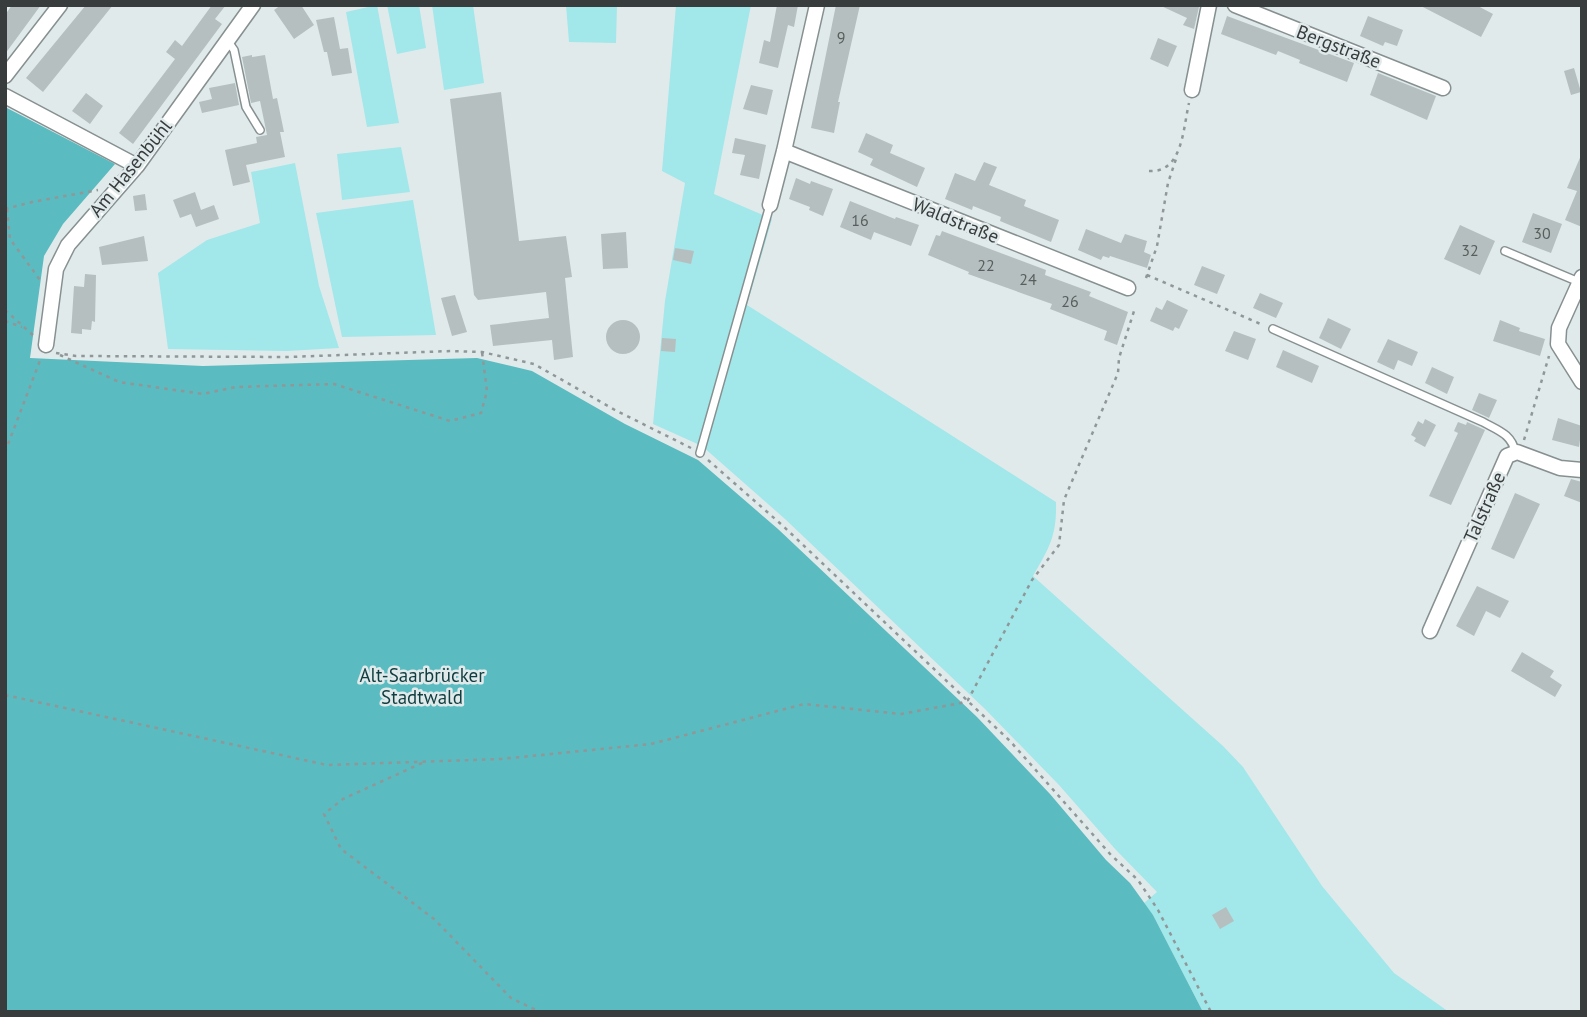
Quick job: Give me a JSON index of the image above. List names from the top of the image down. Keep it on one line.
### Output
{"streets":{"street":["Bergstraße","Am Hasenbühl","Waldstraße","Talstraße"]},"parks":["Alt-Saarbrücker Stadtwald"],"house_numbers":["9","16","30","32","22","24","26"]}
